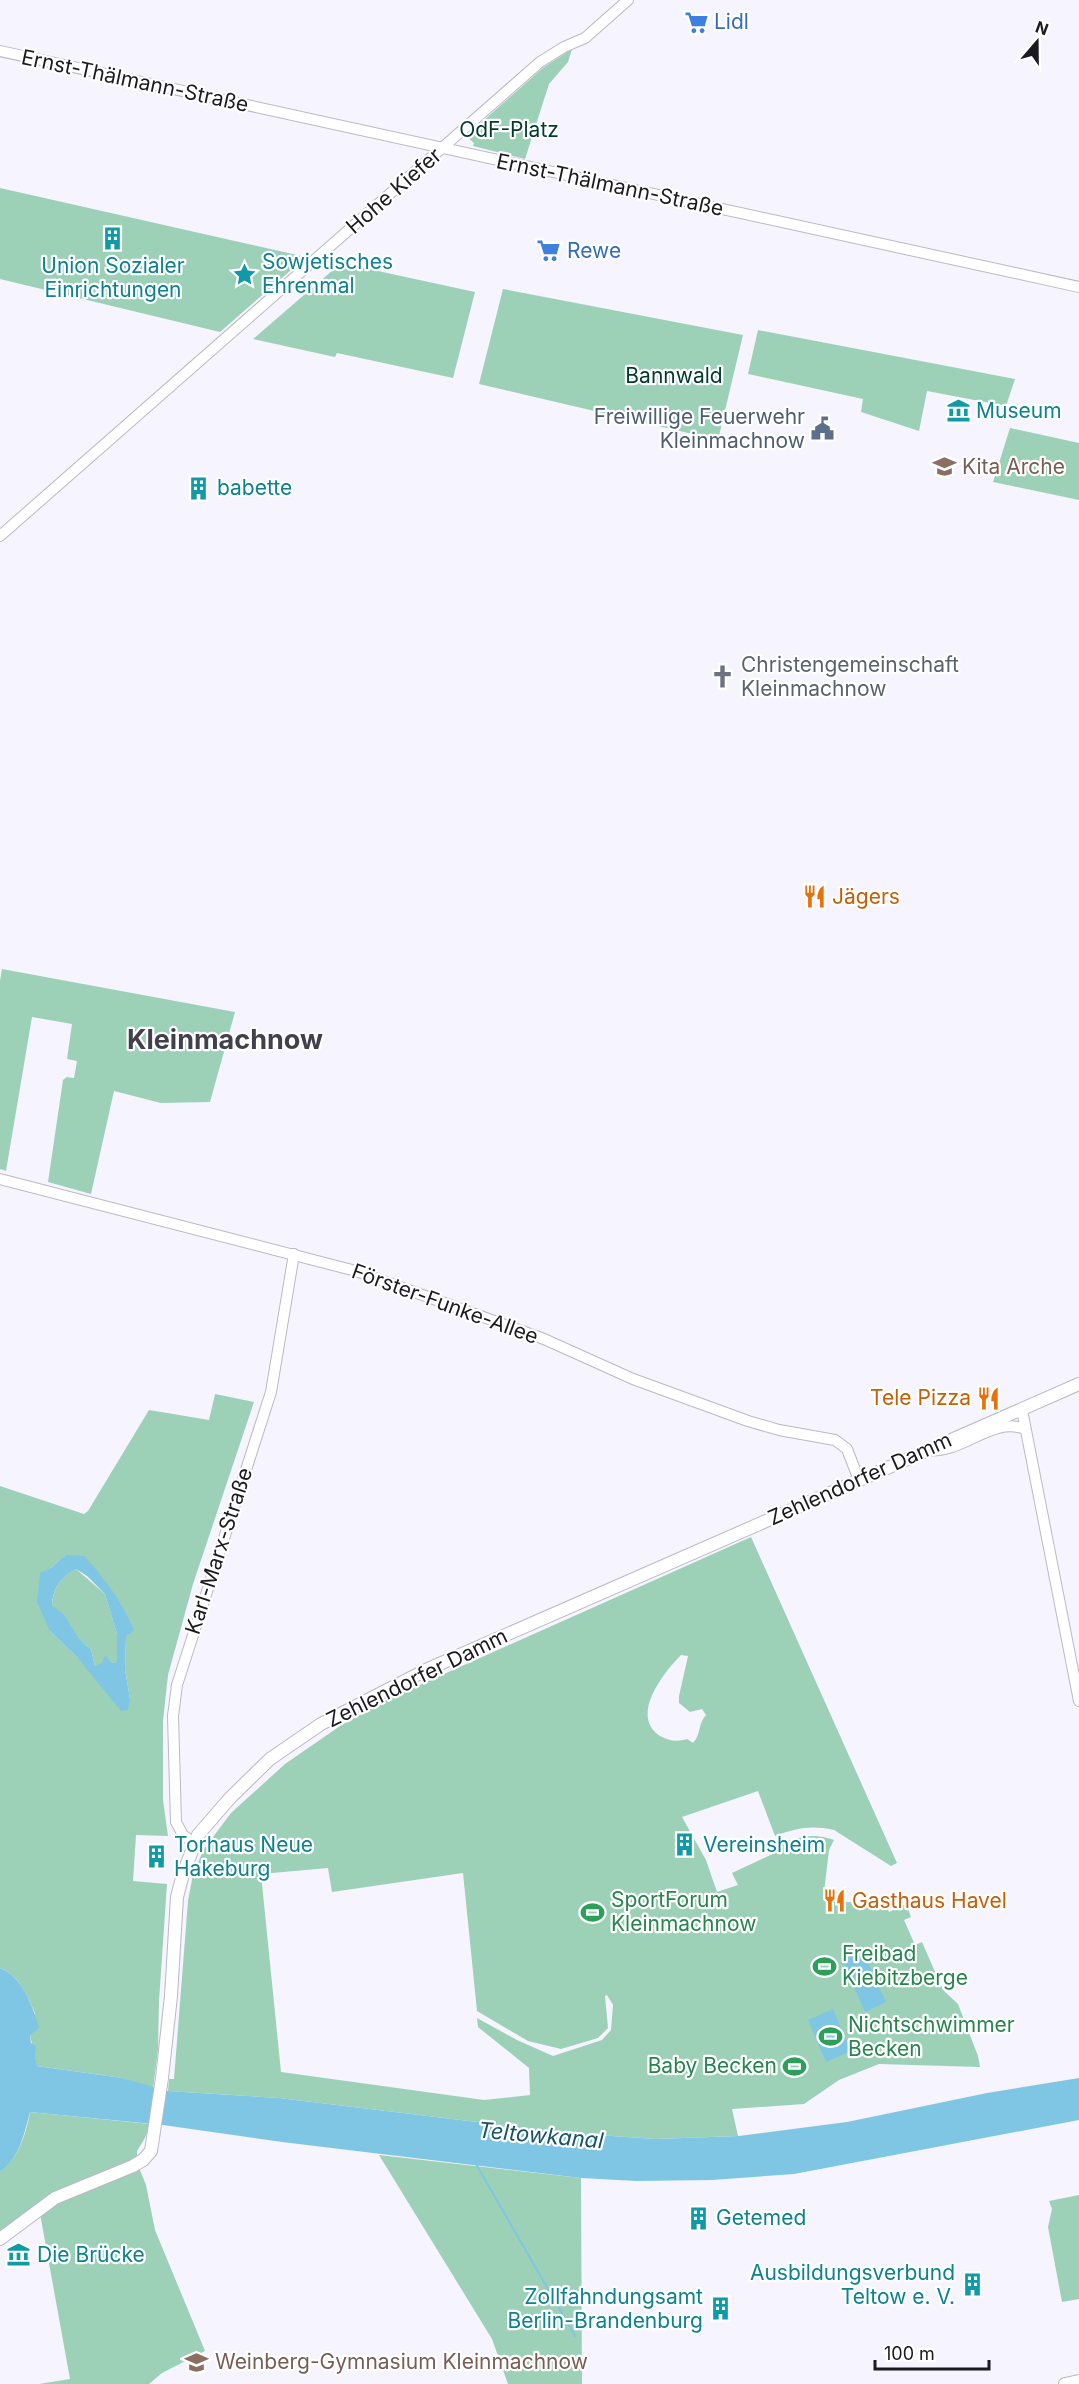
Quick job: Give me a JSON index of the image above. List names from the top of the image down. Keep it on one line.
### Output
{"streets":{"main road":["Zehlendorfer Damm"],"street":["Ernst-Thälmann-Straße","Hohe Kiefer","Förster-Funke-Allee","Karl-Marx-Straße"]},"crossings":[["Ernst-Thälmann-Straße","Hohe Kiefer"],["Förster-Funke-Allee","Zehlendorfer Damm"],["Förster-Funke-Allee","Karl-Marx-Straße"],["Zehlendorfer Damm","Karl-Marx-Straße"]],"districts":["Kleinmachnow"],"water":["Teltowkanal"],"parks":["OdF-Platz","Bannwald"],"places":{"supermarket":["Lidl","Rewe"],"building":["Union Sozialer Einrichtungen","babette","Vereinsheim","Torhaus Neue Hakeburg","Getemed","Ausbildungsverbund Teltow e. V.","Zollfahndungsamt Berlin-Brandenburg"],"place":["Sowjetisches Ehrenmal"],"museum":["Museum","Die Brücke"],"public building":["Freiwillige Feuerwehr Kleinmachnow"],"school or university":["Kita Arche","Weinberg-Gymnasium Kleinmachnow"],"church":["Christengemeinschaft Kleinmachnow"],"restaurant":["Jägers","Tele Pizza","Gasthaus Havel"],"sports":["SportForum Kleinmachnow","Freibad Kiebitzberge","Nichtschwimmer Becken","Baby Becken"]},"scale_bar":"100 m","north":"top"}
